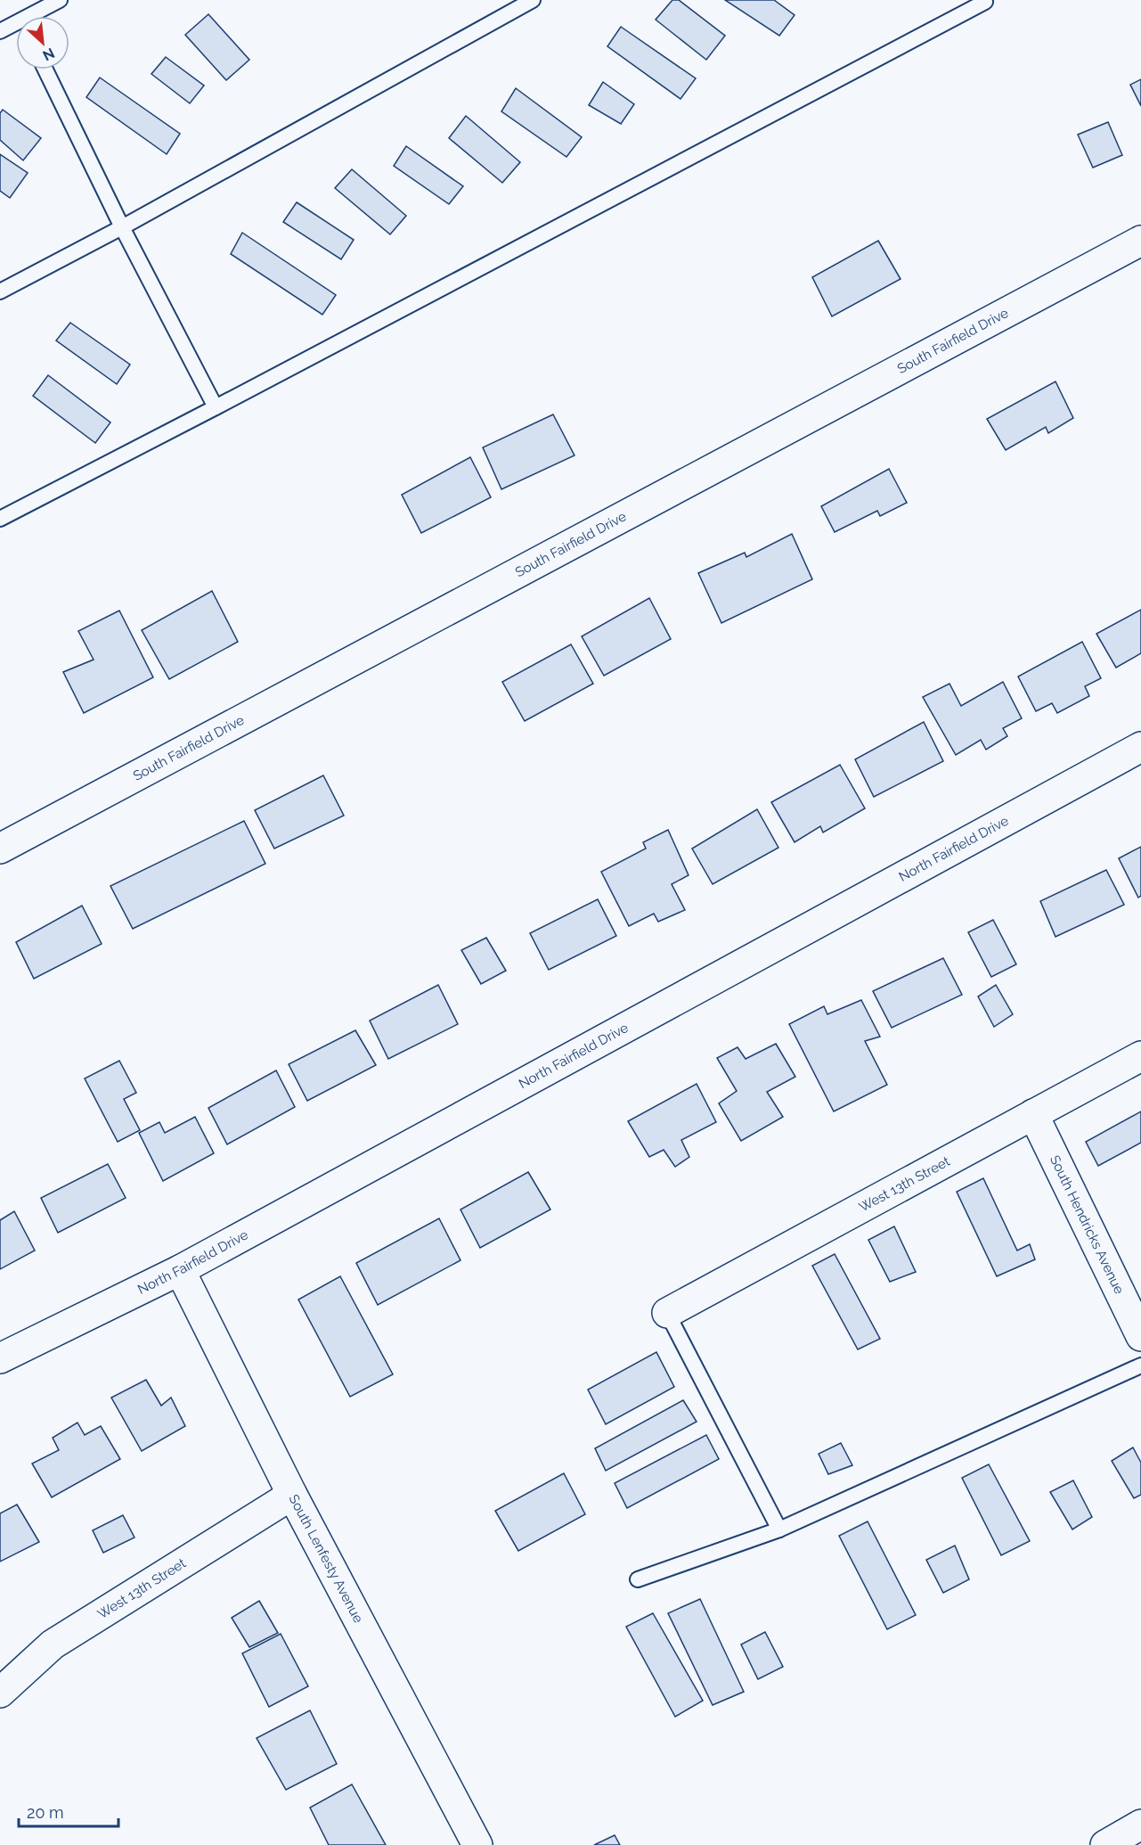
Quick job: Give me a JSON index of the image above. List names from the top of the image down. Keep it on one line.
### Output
{"streets":{"street":["South Fairfield Drive","North Fairfield Drive","West 13th Street","South Hendricks Avenue","South Lenfesty Avenue"]},"crossings":[["North Fairfield Drive","South Lenfesty Avenue"],["West 13th Street","South Hendricks Avenue"],["West 13th Street","South Lenfesty Avenue"]],"scale_bar":"20 m","north":"bottom right"}
